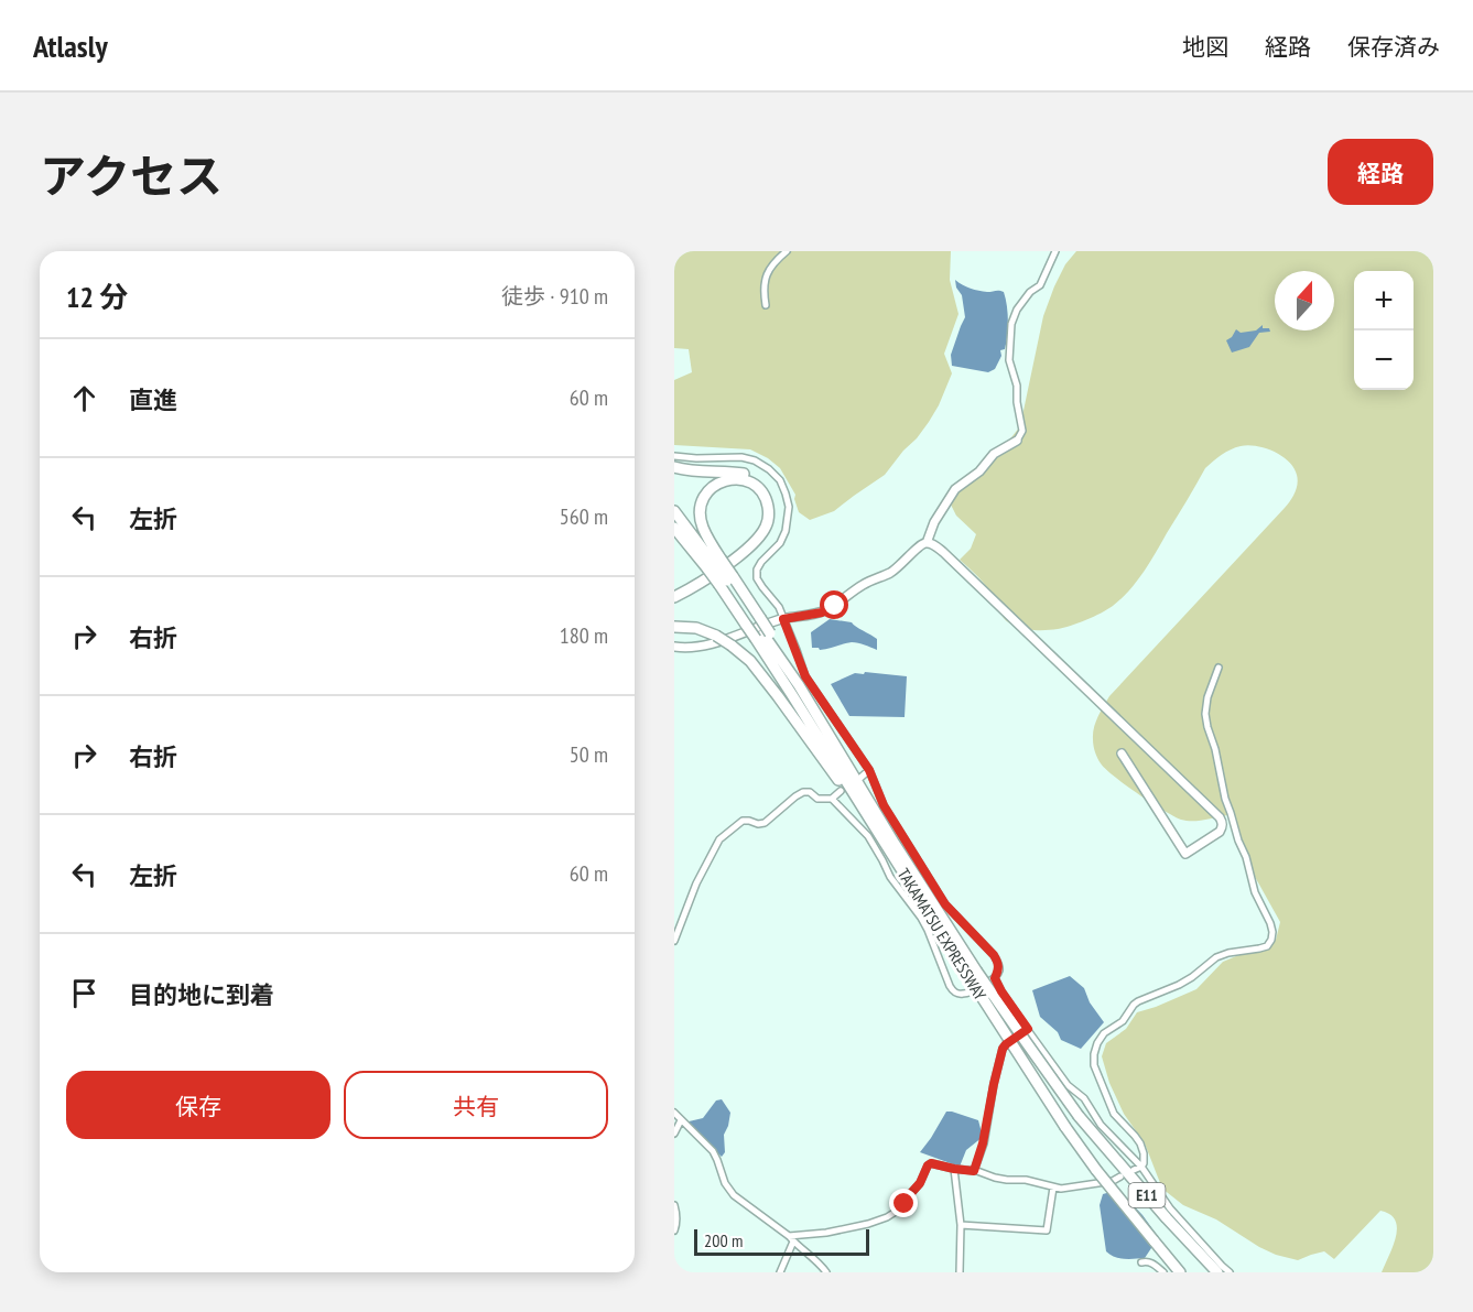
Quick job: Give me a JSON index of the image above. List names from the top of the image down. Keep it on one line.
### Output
{"streets":{"highway":["TAKAMATSU EXPRESSWAY","E11"]},"crossings":[["TAKAMATSU EXPRESSWAY","E11"]],"scale_bar":"200 m","north":"top","page":{"header":"Atlasly","nav":["地図","経路","保存済み"],"title":"アクセス","buttons":["経路",["保存","共有"]],"heading":["12 分","徒歩 · 910 m"],"map_buttons":["+","−"],"list":[["直進","60 m"],["左折","560 m"],["右折","180 m"],["右折","50 m"],["左折","60 m"],"目的地に到着"],"scale":"200 m"}}
